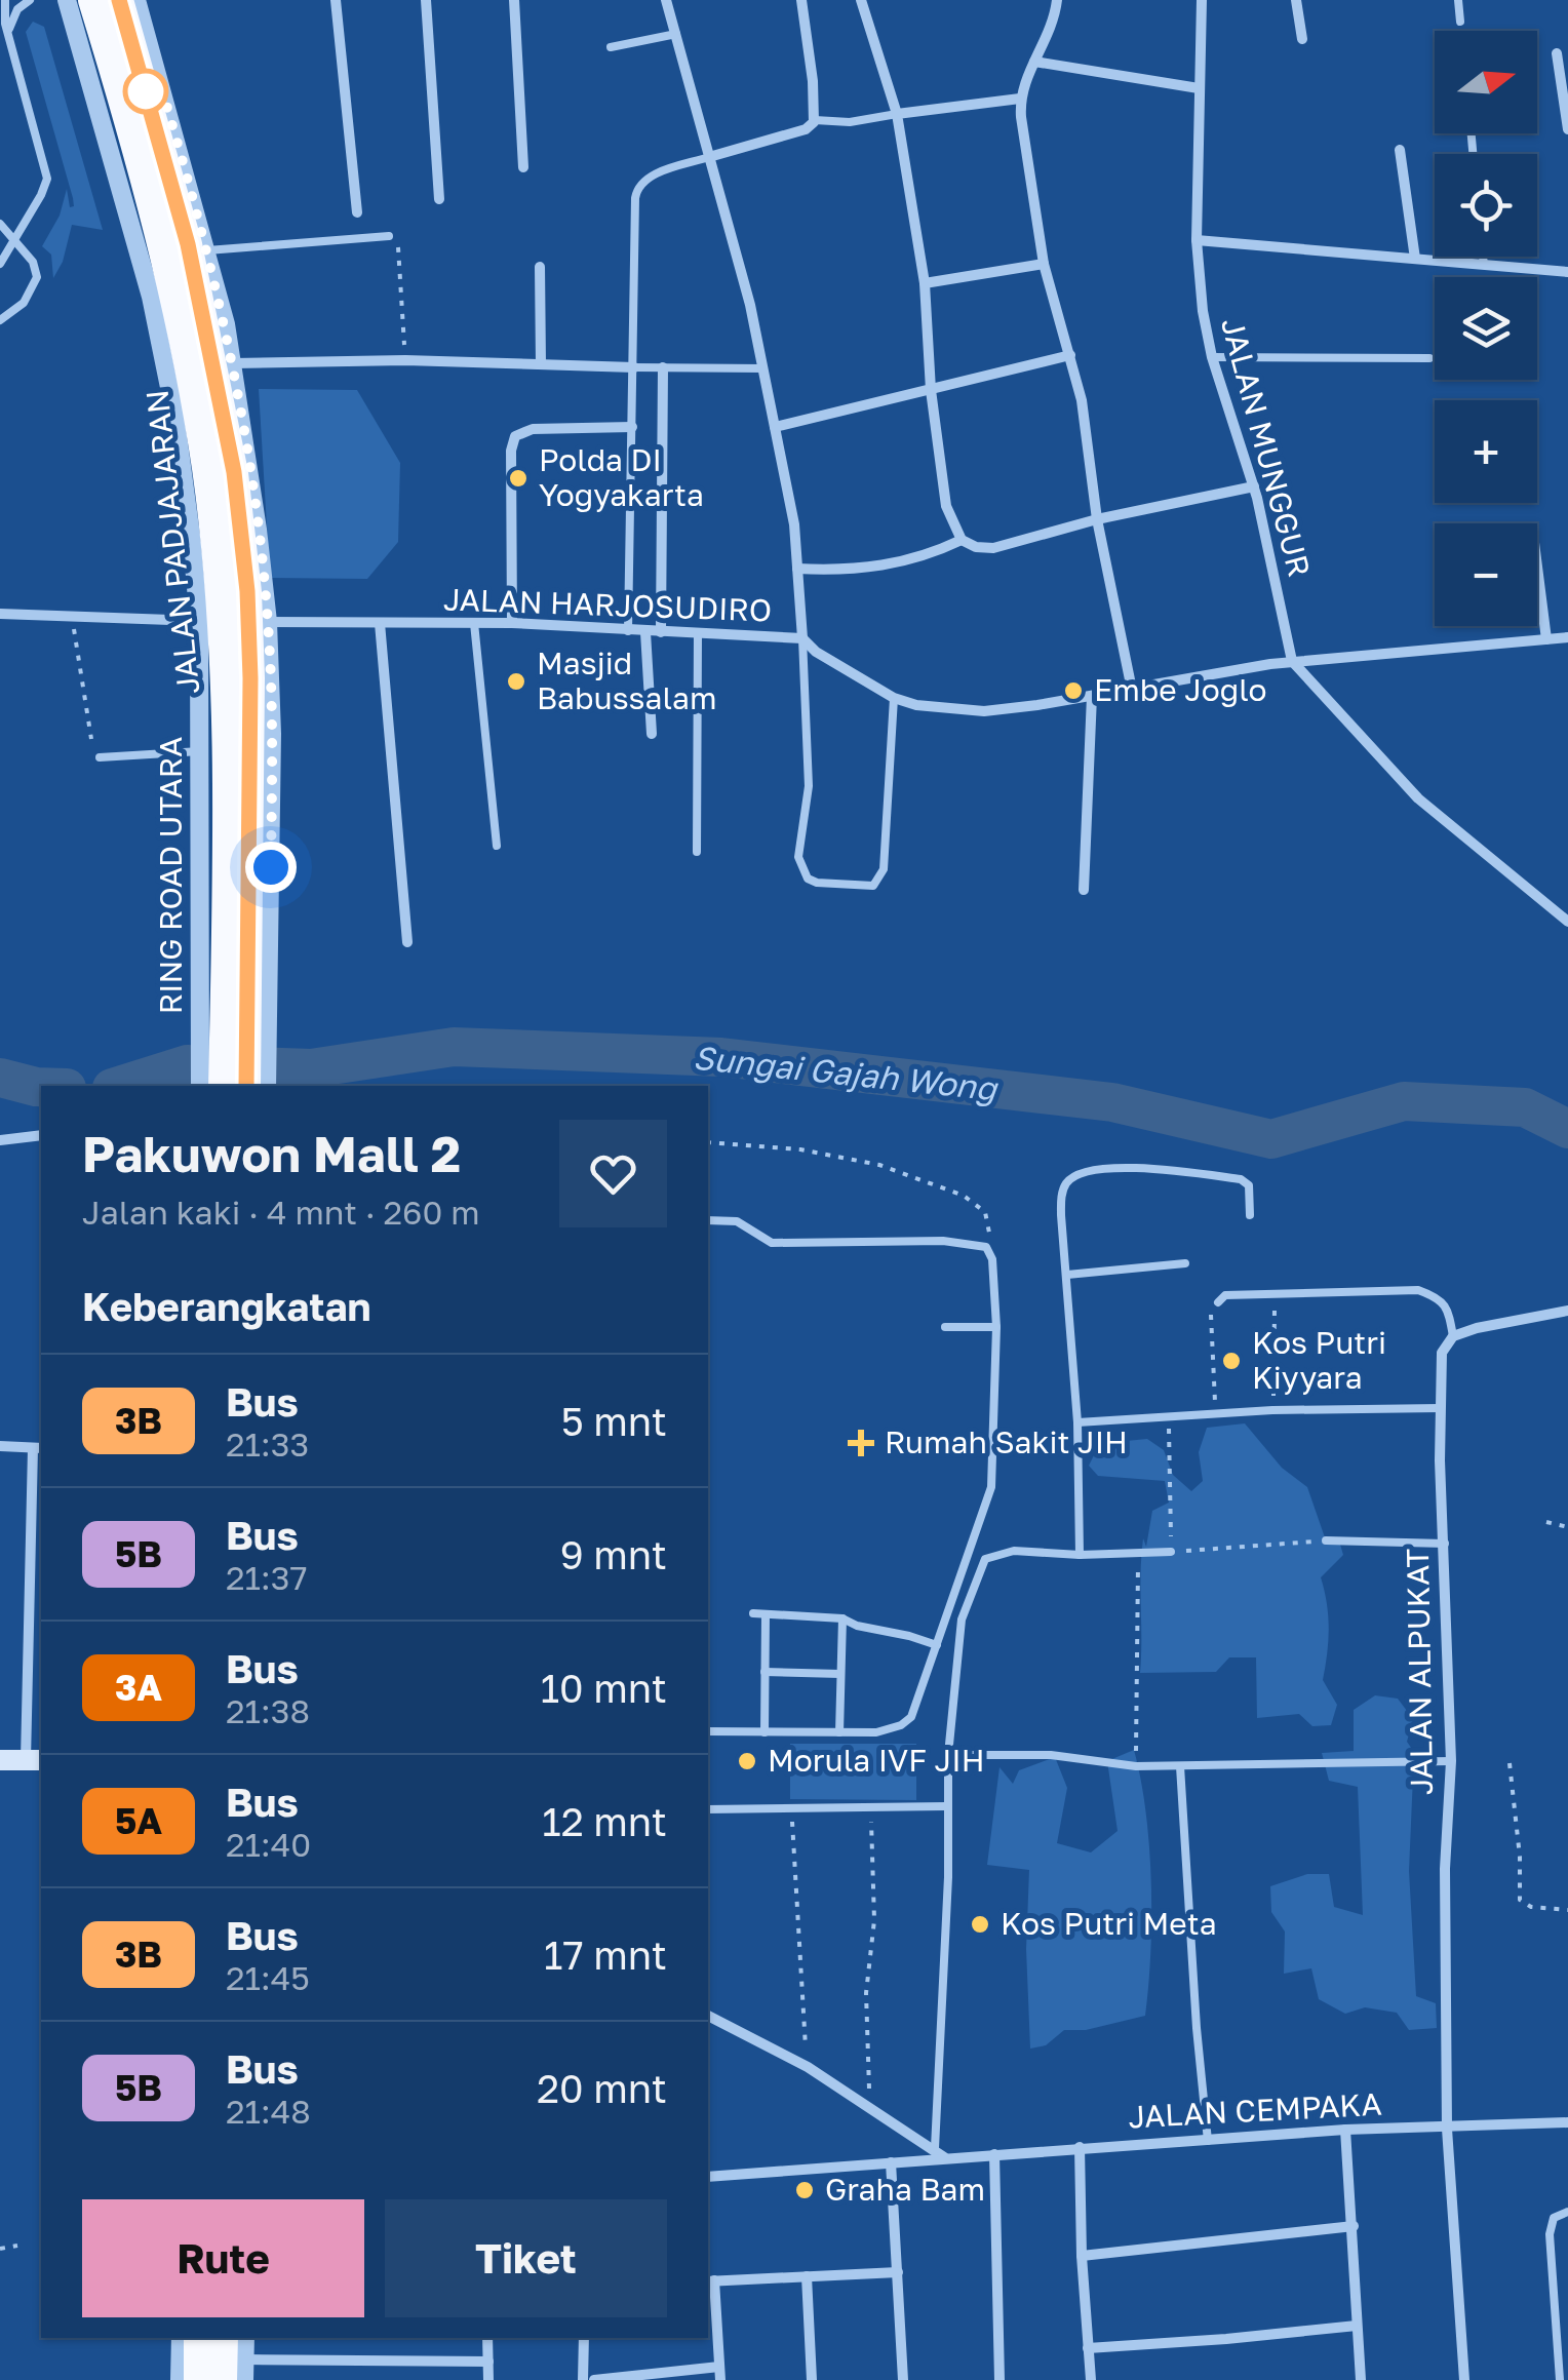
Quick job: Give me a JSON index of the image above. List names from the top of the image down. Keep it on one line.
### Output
{"streets":{"highway":["JALAN PADJAJARAN"],"street":["JALAN MUNGGUR","JALAN HARJOSUDIRO","RING ROAD UTARA","JALAN ALPUKAT","JALAN CEMPAKA"]},"crossings":[["JALAN MUNGGUR","JALAN HARJOSUDIRO"],["JALAN PADJAJARAN","RING ROAD UTARA"],["JALAN HARJOSUDIRO","RING ROAD UTARA"],["JALAN ALPUKAT","JALAN CEMPAKA"]],"water":["Sungai Gajah Wong"],"places":{"other":["Polda DI Yogyakarta","Masjid Babussalam","Embe Joglo","Kos Putri Kiyyara","Morula IVF JIH","Kos Putri Meta","Graha Bam"],"health":["Rumah Sakit JIH"]},"lines":["bus line 3B"],"north":"right","page":{"map_buttons":["+","−"],"heading":[["Pakuwon Mall 2","Jalan kaki · 4 mnt · 260 m"],"Keberangkatan"],"list":[{"mark":"3B","name":"Bus","note":"21:33","value":"5 mnt"},{"mark":"5B","name":"Bus","note":"21:37","value":"9 mnt"},{"mark":"3A","name":"Bus","note":"21:38","value":"10 mnt"},{"mark":"5A","name":"Bus","note":"21:40","value":"12 mnt"},{"mark":"3B","name":"Bus","note":"21:45","value":"17 mnt"},{"mark":"5B","name":"Bus","note":"21:48","value":"20 mnt"}],"buttons":["Rute","Tiket"]}}
